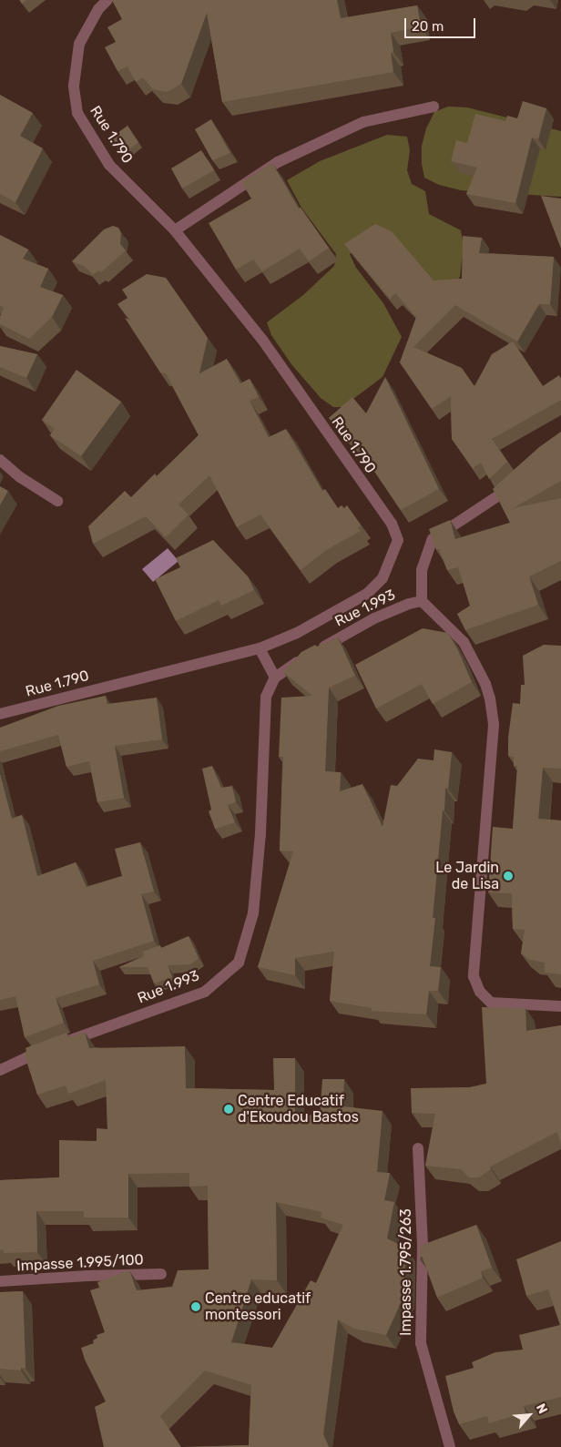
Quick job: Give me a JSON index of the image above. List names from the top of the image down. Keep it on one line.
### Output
{"streets":{"street":["Rue 1.790","Rue 1.993","Impasse 1.995/100","Impasse 1.795/263"]},"places":["Le Jardin de Lisa","Centre Educatif d'Ekoudou Bastos","Centre educatif montessori"],"scale_bar":"20 m","north":"top right"}
